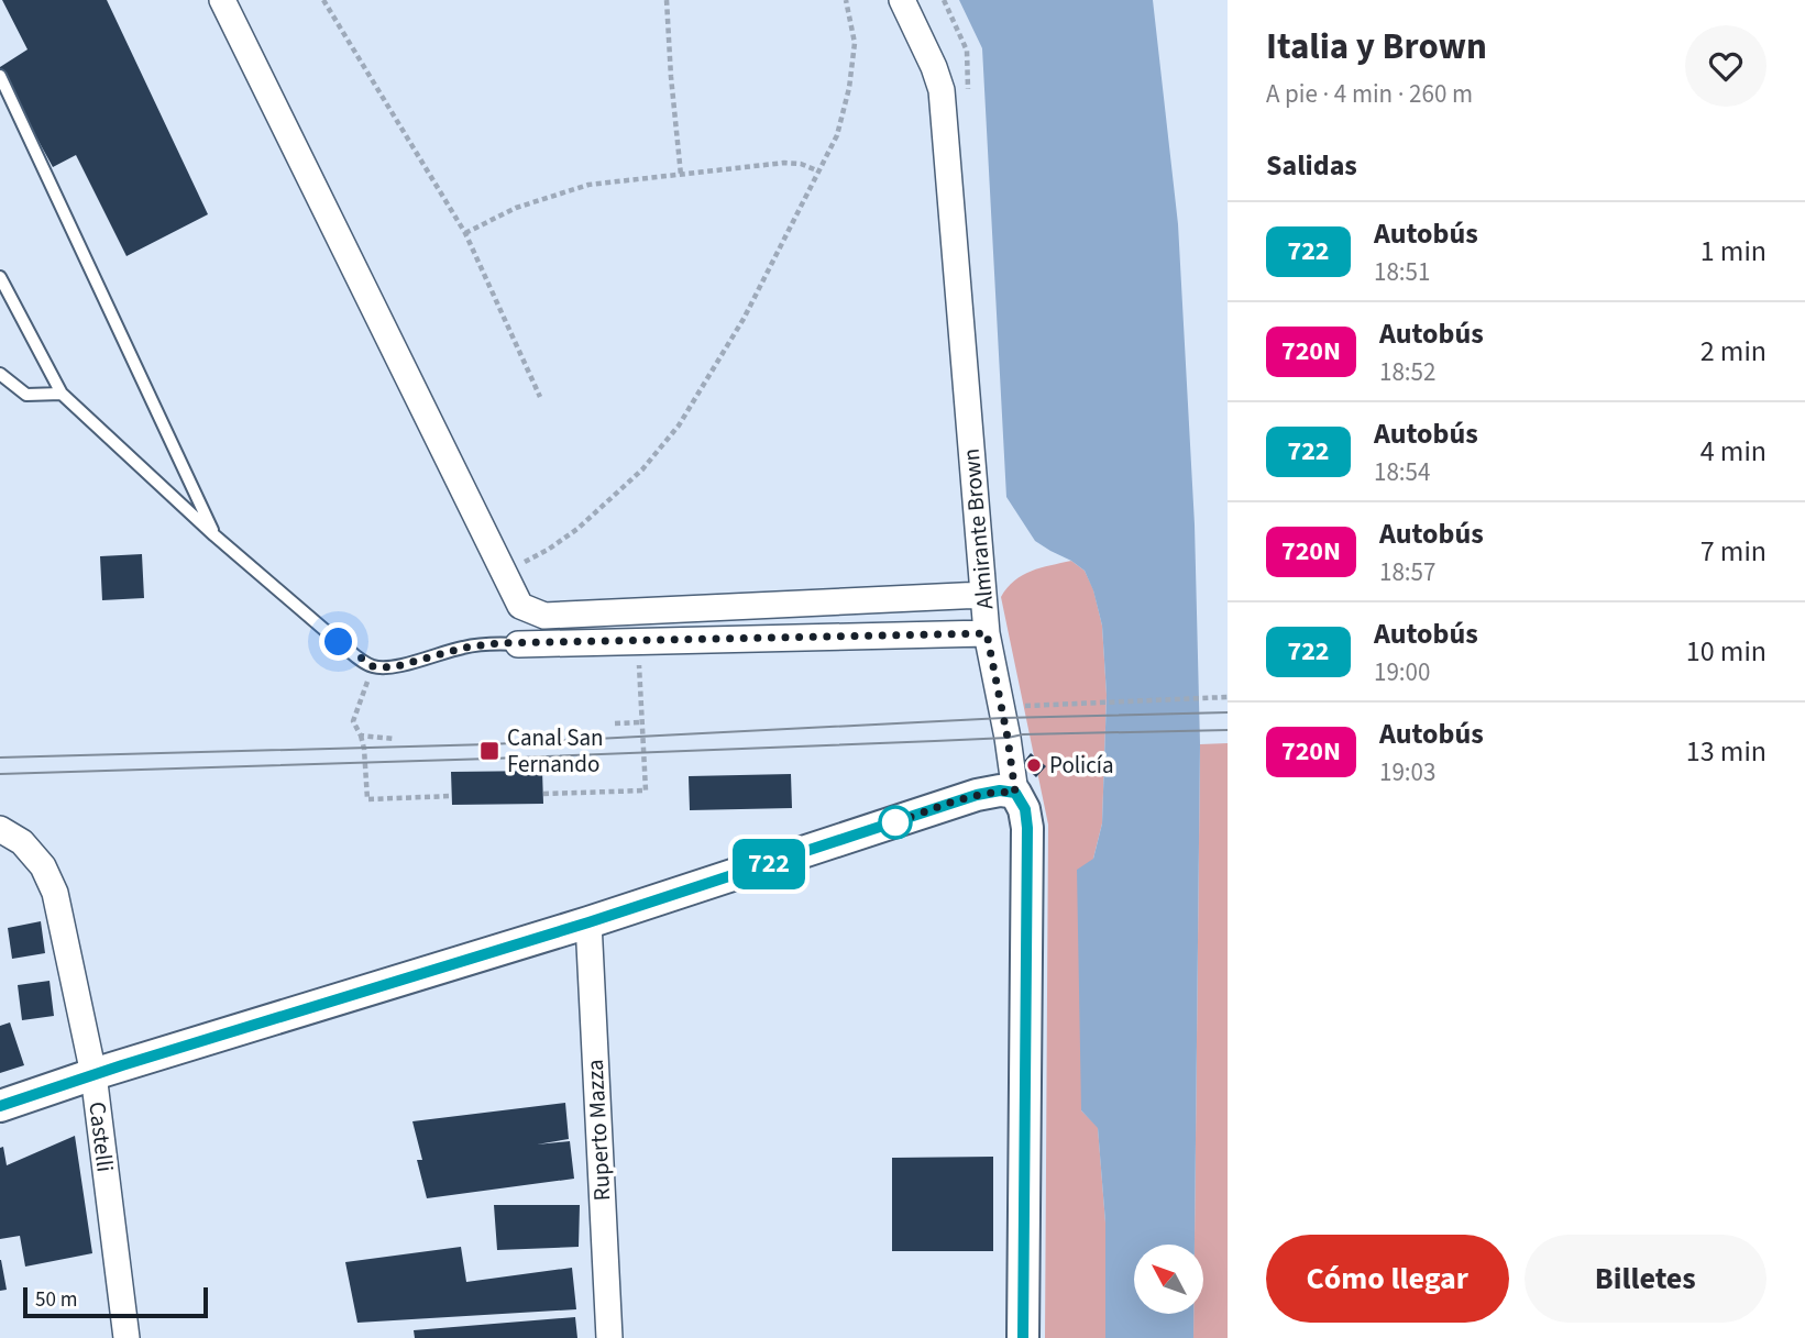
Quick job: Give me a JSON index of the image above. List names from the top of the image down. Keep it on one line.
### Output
{"streets":{"street":["Almirante Brown","Ruperto Mazza","Castelli"]},"places":{"transit":["Canal San Fernando"],"other":["Policía"]},"lines":["bus line 722"],"scale_bar":"50 m","north":"top left","page":{"on_map":"722","heading":[["Italia y Brown","A pie · 4 min · 260 m"],"Salidas"],"list":[{"mark":"722","name":"Autobús","note":"18:51","value":"1 min"},{"mark":"720N","name":"Autobús","note":"18:52","value":"2 min"},{"mark":"722","name":"Autobús","note":"18:54","value":"4 min"},{"mark":"720N","name":"Autobús","note":"18:57","value":"7 min"},{"mark":"722","name":"Autobús","note":"19:00","value":"10 min"},{"mark":"720N","name":"Autobús","note":"19:03","value":"13 min"}],"buttons":["Cómo llegar","Billetes"],"scale":"50 m"}}
